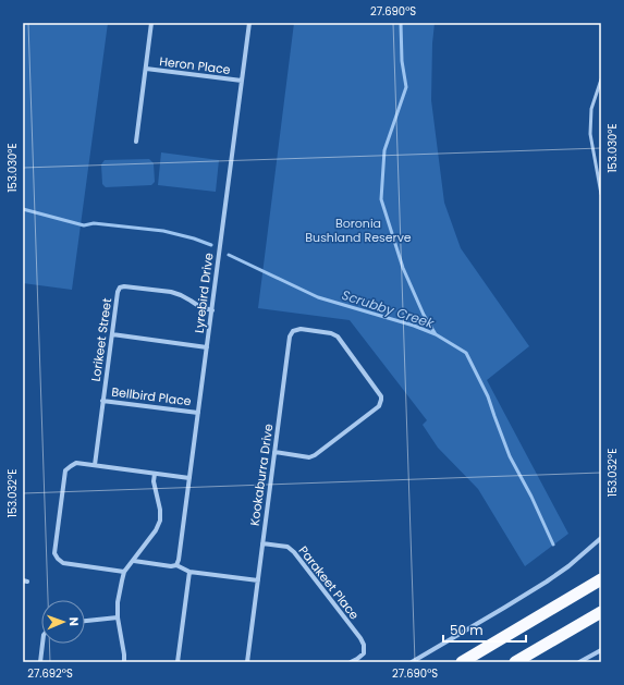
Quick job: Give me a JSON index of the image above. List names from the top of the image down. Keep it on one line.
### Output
{"streets":{"street":["Heron Place","Lyrebird Drive","Lorikeet Street","Bellbird Place","Kookaburra Drive","Parakeet Place"]},"crossings":[["Heron Place","Lyrebird Drive"],["Lyrebird Drive","Lorikeet Street"],["Lyrebird Drive","Bellbird Place"],["Lorikeet Street","Bellbird Place"],["Kookaburra Drive","Parakeet Place"]],"water":["Scrubby Creek"],"parks":["Boronia Bushland Reserve"],"scale_bar":"50 m","north":"right","coordinates":["27.690°S","153.030°E","153.032°E","27.692°S"]}
